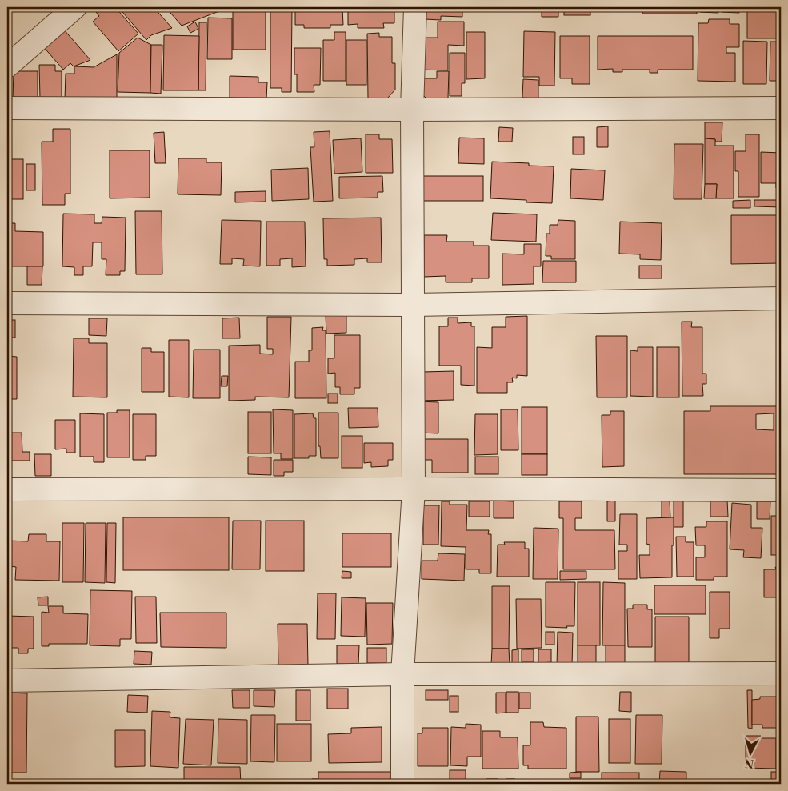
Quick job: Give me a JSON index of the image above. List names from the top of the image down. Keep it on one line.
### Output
{"north":"bottom"}
